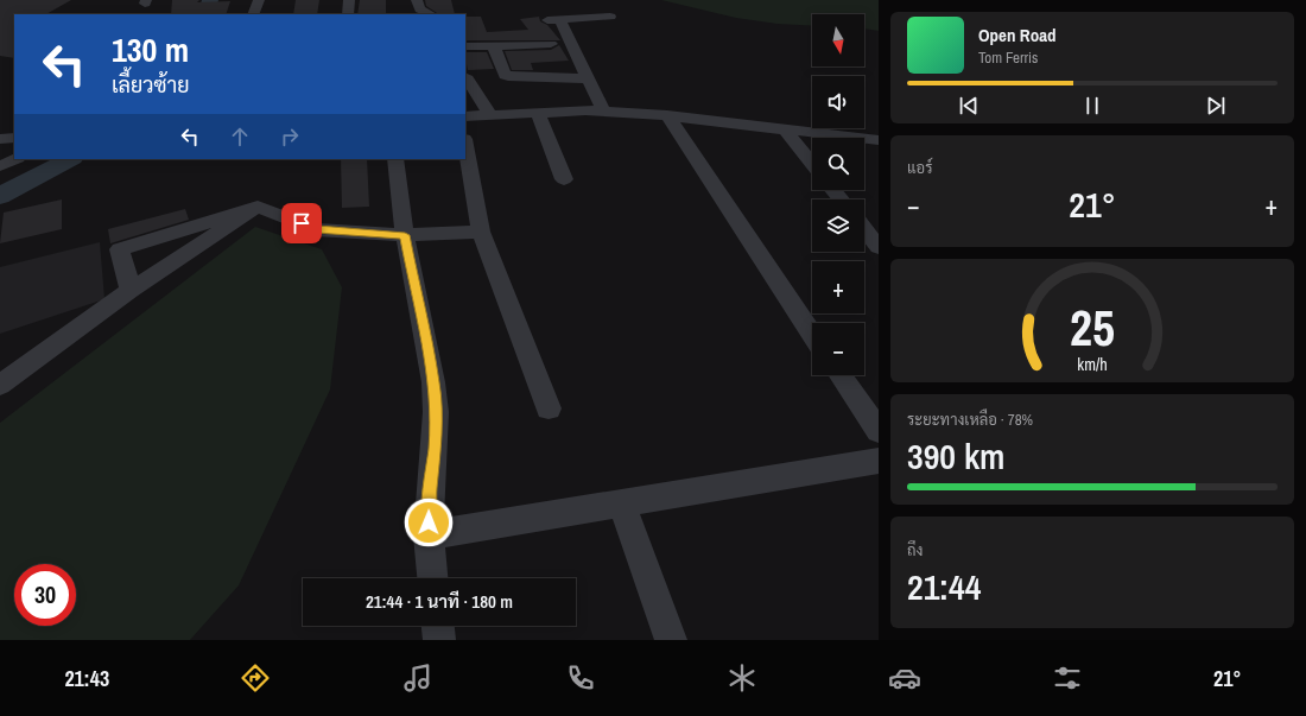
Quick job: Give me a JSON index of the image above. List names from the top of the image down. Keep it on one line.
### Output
{"north":"bottom","page":{"map_buttons":["+","−"],"turn":["130 m","เลี้ยวซ้าย"],"song":["Open Road","Tom Ferris"],"tile":["แอร์",["ระยะทางเหลือ · 78%","390 km"],["ถึง","21:44"]],"heat":["−","21°","+"],"limit":"30","trip":"21:44 · 1 นาที · 180 m","tabs":["21:43","21°"],"gauge":["25","km/h"]}}
